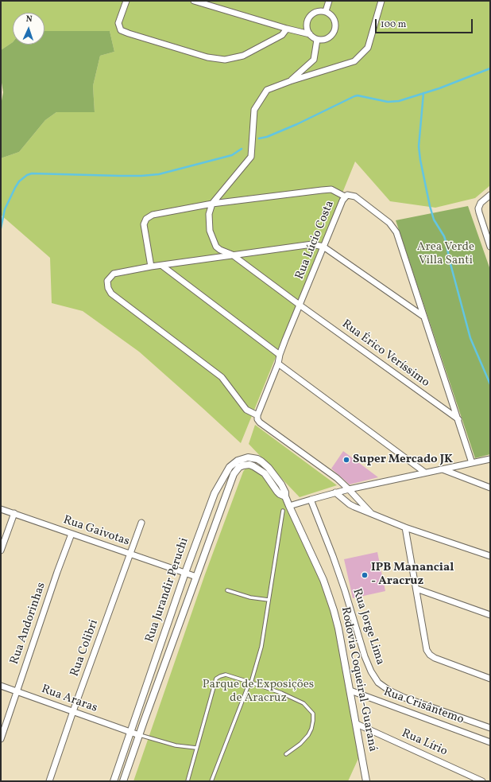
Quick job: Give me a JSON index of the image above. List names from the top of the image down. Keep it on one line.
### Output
{"streets":{"street":["Rua Lúcio Costa","Rua Érico Veríssimo","Rua Gaivotas","Rua Jurandir Peruchi","Rua Andorinhas","Rua Jorge Lima","Rua Colibri","Rodovia Coqueiral-Guaraná","Rua Araras","Rua Crisântemo","Rua Lírio"]},"crossings":[["Rua Lúcio Costa","Rua Érico Veríssimo"],["Rua Gaivotas","Rua Jurandir Peruchi"],["Rua Gaivotas","Rua Andorinhas"],["Rua Gaivotas","Rua Colibri"],["Rua Jurandir Peruchi","Rodovia Coqueiral-Guaraná"],["Rua Jurandir Peruchi","Rua Araras"],["Rua Andorinhas","Rua Araras"],["Rua Colibri","Rua Araras"],["Rodovia Coqueiral-Guaraná","Rua Crisântemo"],["Rodovia Coqueiral-Guaraná","Rua Lírio"]],"parks":["Area Verde Villa Santi","Parque de Exposições de Aracruz"],"places":["Super Mercado JK","IPB Manancial - Aracruz"],"scale_bar":"100 m","north":"top"}
